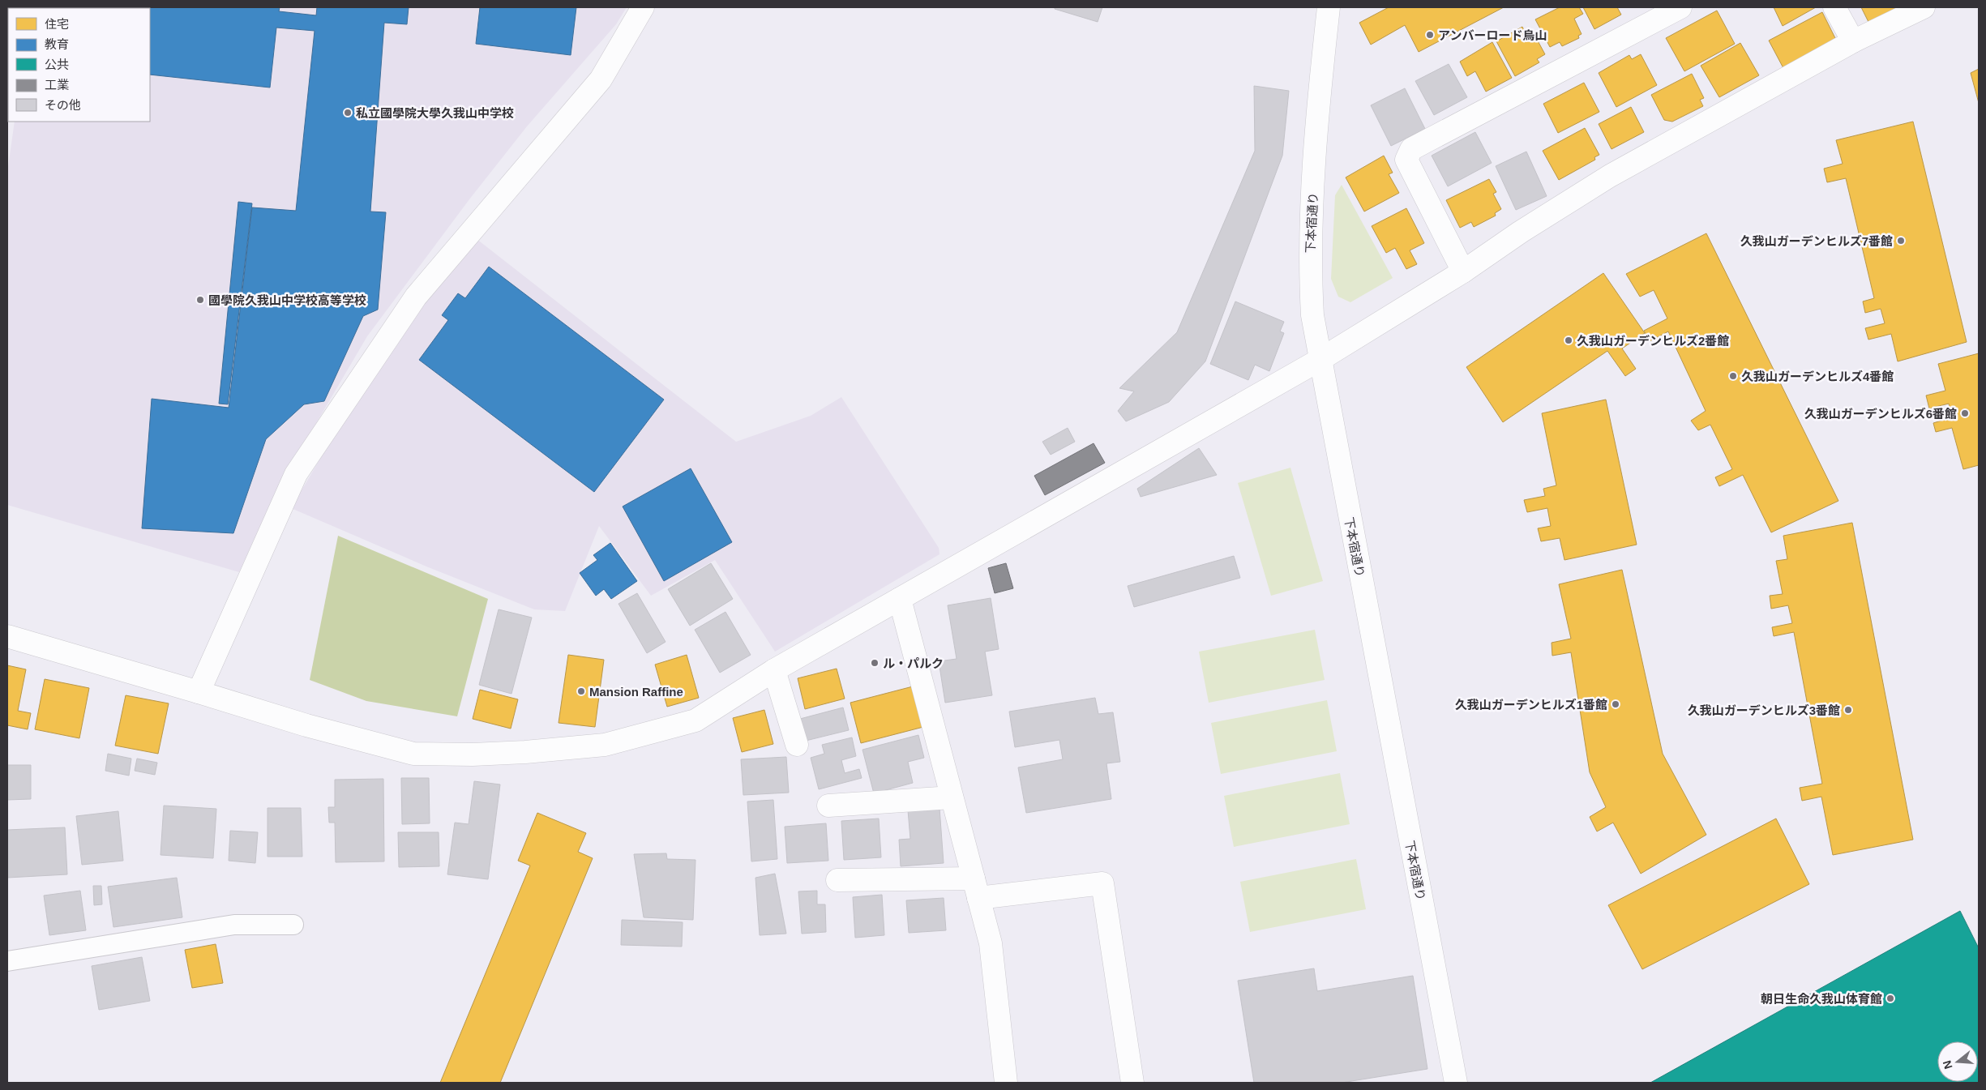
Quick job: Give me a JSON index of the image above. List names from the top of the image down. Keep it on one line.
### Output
{"streets":{"street":["下本宿通り"]},"places":["アンバーロード烏山","私立國學院大學久我山中学校","久我山ガーデンヒルズ7番館","國學院久我山中学校高等学校","久我山ガーデンヒルズ2番館","久我山ガーデンヒルズ4番館","久我山ガーデンヒルズ6番館","ル・パルク","Mansion Raffine","久我山ガーデンヒルズ1番館","久我山ガーデンヒルズ3番館","朝日生命久我山体育館"],"legend":["住宅","教育","公共","工業","その他"],"north":"left"}
